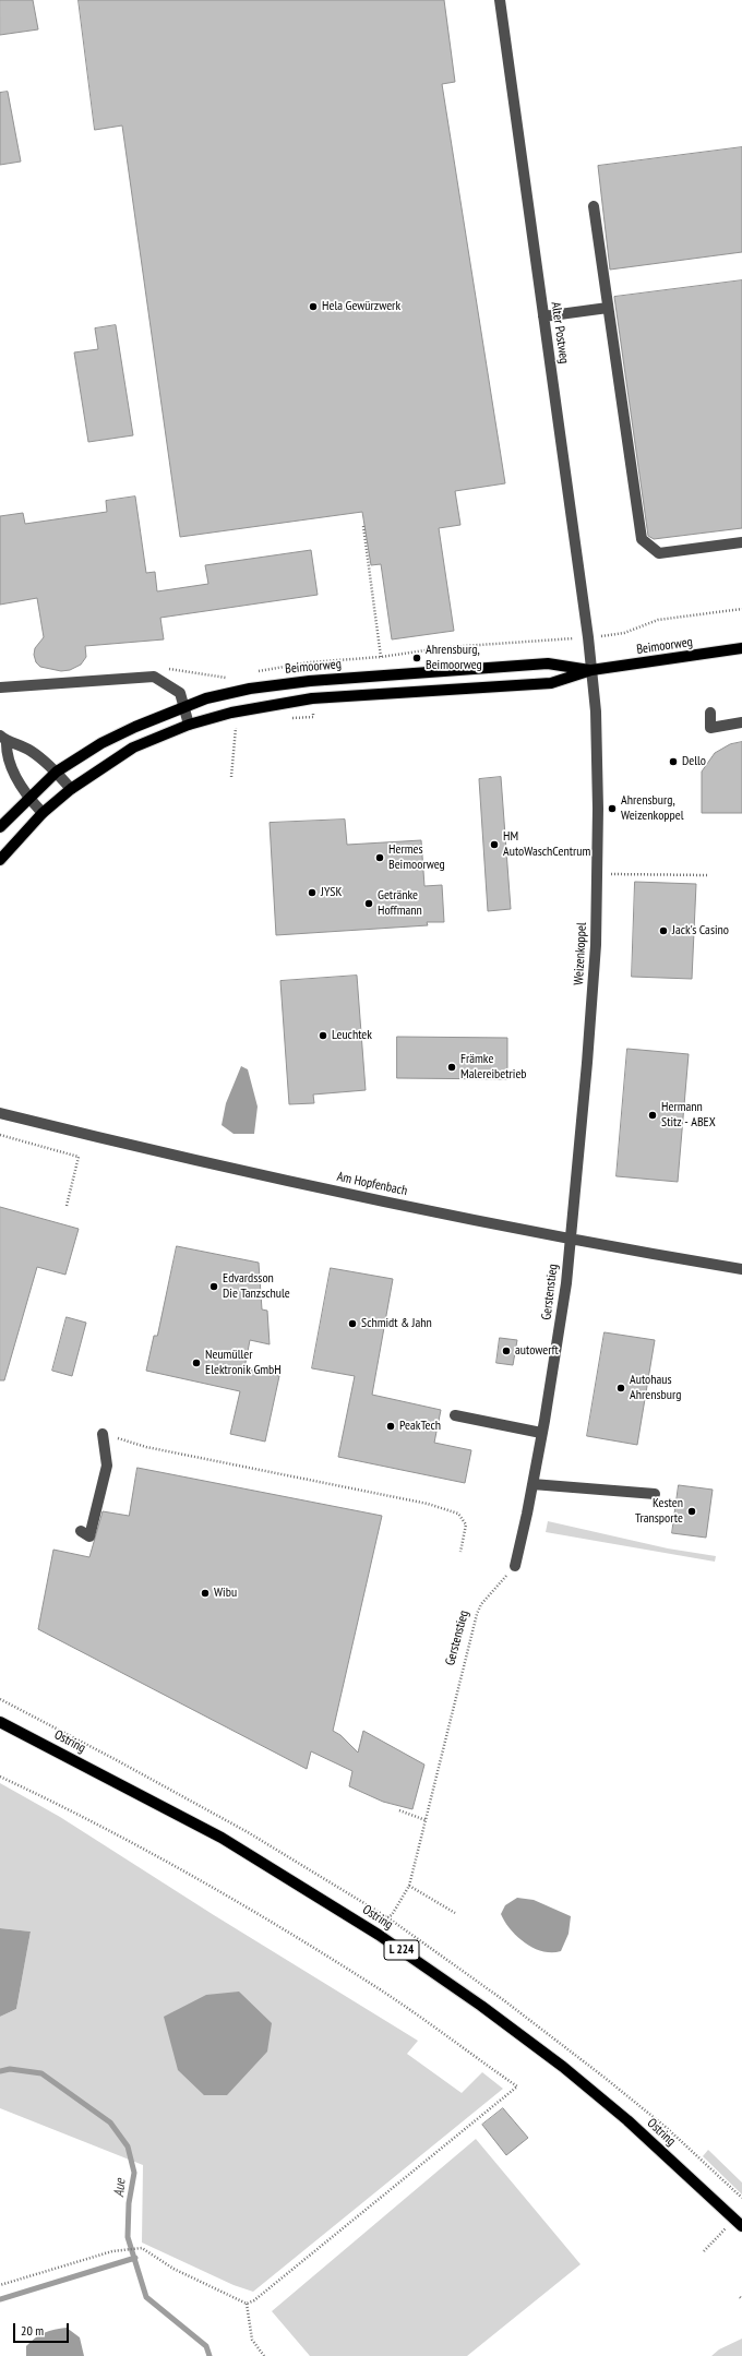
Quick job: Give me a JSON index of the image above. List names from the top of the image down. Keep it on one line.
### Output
{"streets":{"main road":["Beimoorweg","Ostring","L 224"],"street":["Alter Postweg","Weizenkoppel","Am Hopfenbach","Gerstenstieg"]},"crossings":[["Alter Postweg","Beimoorweg"],["Alter Postweg","Weizenkoppel"],["Beimoorweg","Weizenkoppel"],["Weizenkoppel","Am Hopfenbach"],["Weizenkoppel","Gerstenstieg"],["Am Hopfenbach","Gerstenstieg"]],"water":["Aue"],"places":["Hela Gewürzwerk","Ahrensburg, Beimoorweg","Dello","Ahrensburg, Weizenkoppel","HM AutoWaschCentrum","Hermes Beimoorweg","JYSK","Getränke Hoffmann","Jack's Casino","Leuchtek","Främke Malereibetrieb","Hermann Stitz - ABEX","Edvardsson Die Tanzschule","Schmidt & Jahn","autowerft","Neumüller Elektronik GmbH","Autohaus Ahrensburg","PeakTech","Kesten Transporte","Wibu"],"scale_bar":"20 m"}
